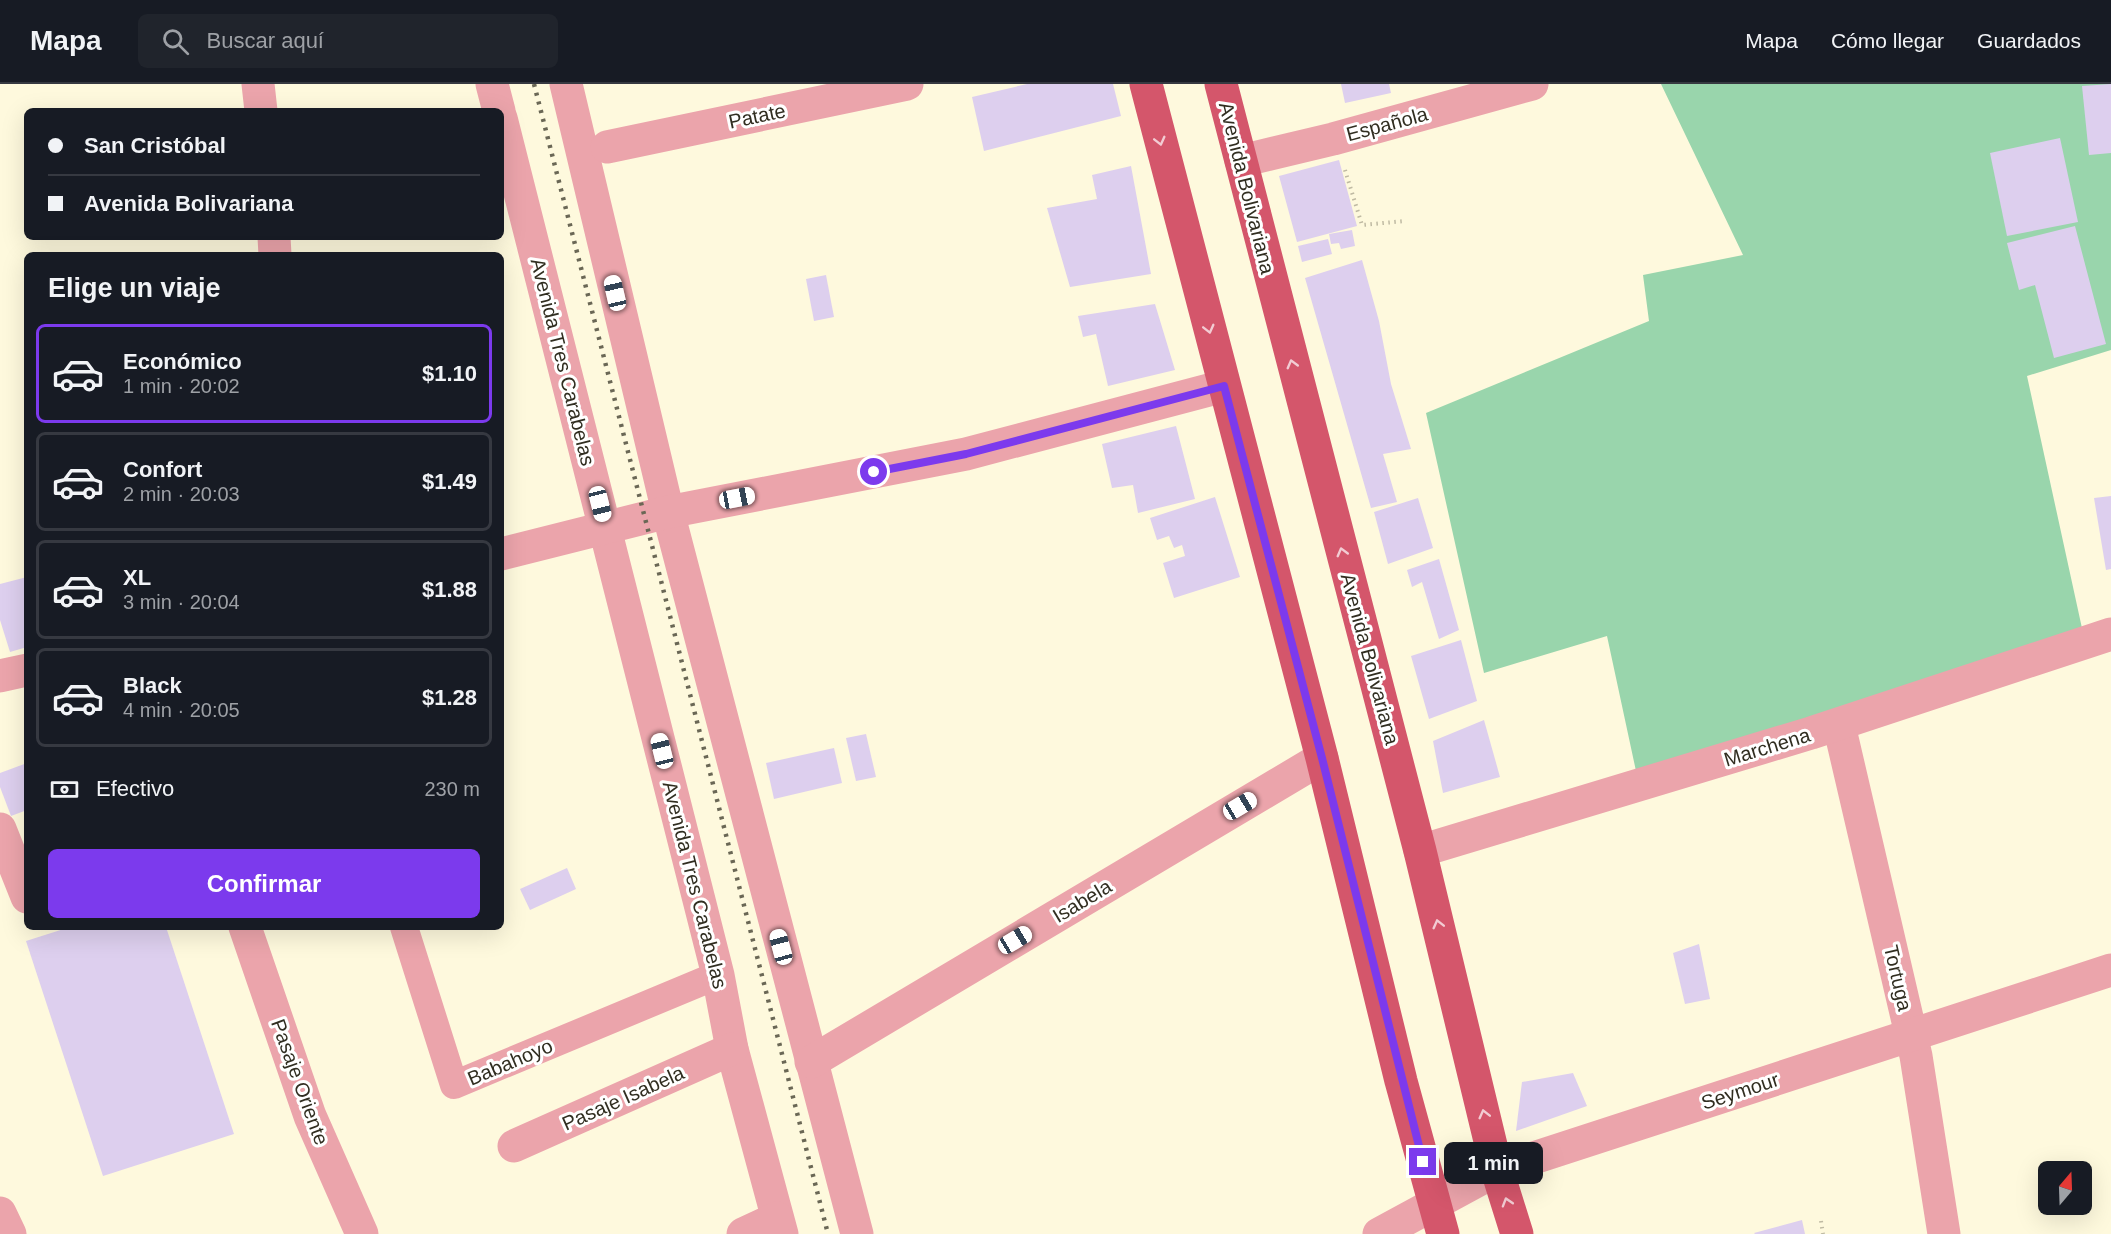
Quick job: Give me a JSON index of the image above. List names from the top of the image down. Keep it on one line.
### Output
{"streets":{"main road":["Avenida Bolivariana"],"street":["Patate","Española","Avenida Tres Carabelas","Marchena","Isabela","Tortuga","Babahoyo","Pasaje Oriente","Seymour","Pasaje Isabela"]},"crossings":[["Española","Avenida Bolivariana"],["Avenida Bolivariana","Marchena"],["Avenida Bolivariana","Seymour"],["Avenida Tres Carabelas","Babahoyo"],["Avenida Tres Carabelas","Pasaje Isabela"],["Marchena","Tortuga"],["Tortuga","Seymour"]],"north":"top","page":{"header":"Mapa","search":"Buscar aquí","nav":["Mapa","Cómo llegar","Guardados"],"banner":["San Cristóbal","Avenida Bolivariana"],"heading":"Elige un viaje","list":[{"name":"Económico","note":"1 min · 20:02","value":"$1.10"},{"name":"Confort","note":"2 min · 20:03","value":"$1.49"},{"name":"XL","note":"3 min · 20:04","value":"$1.88"},{"name":"Black","note":"4 min · 20:05","value":"$1.28"}],"pay":["Efectivo","230 m"],"buttons":"Confirmar","bubble":"1 min"}}
